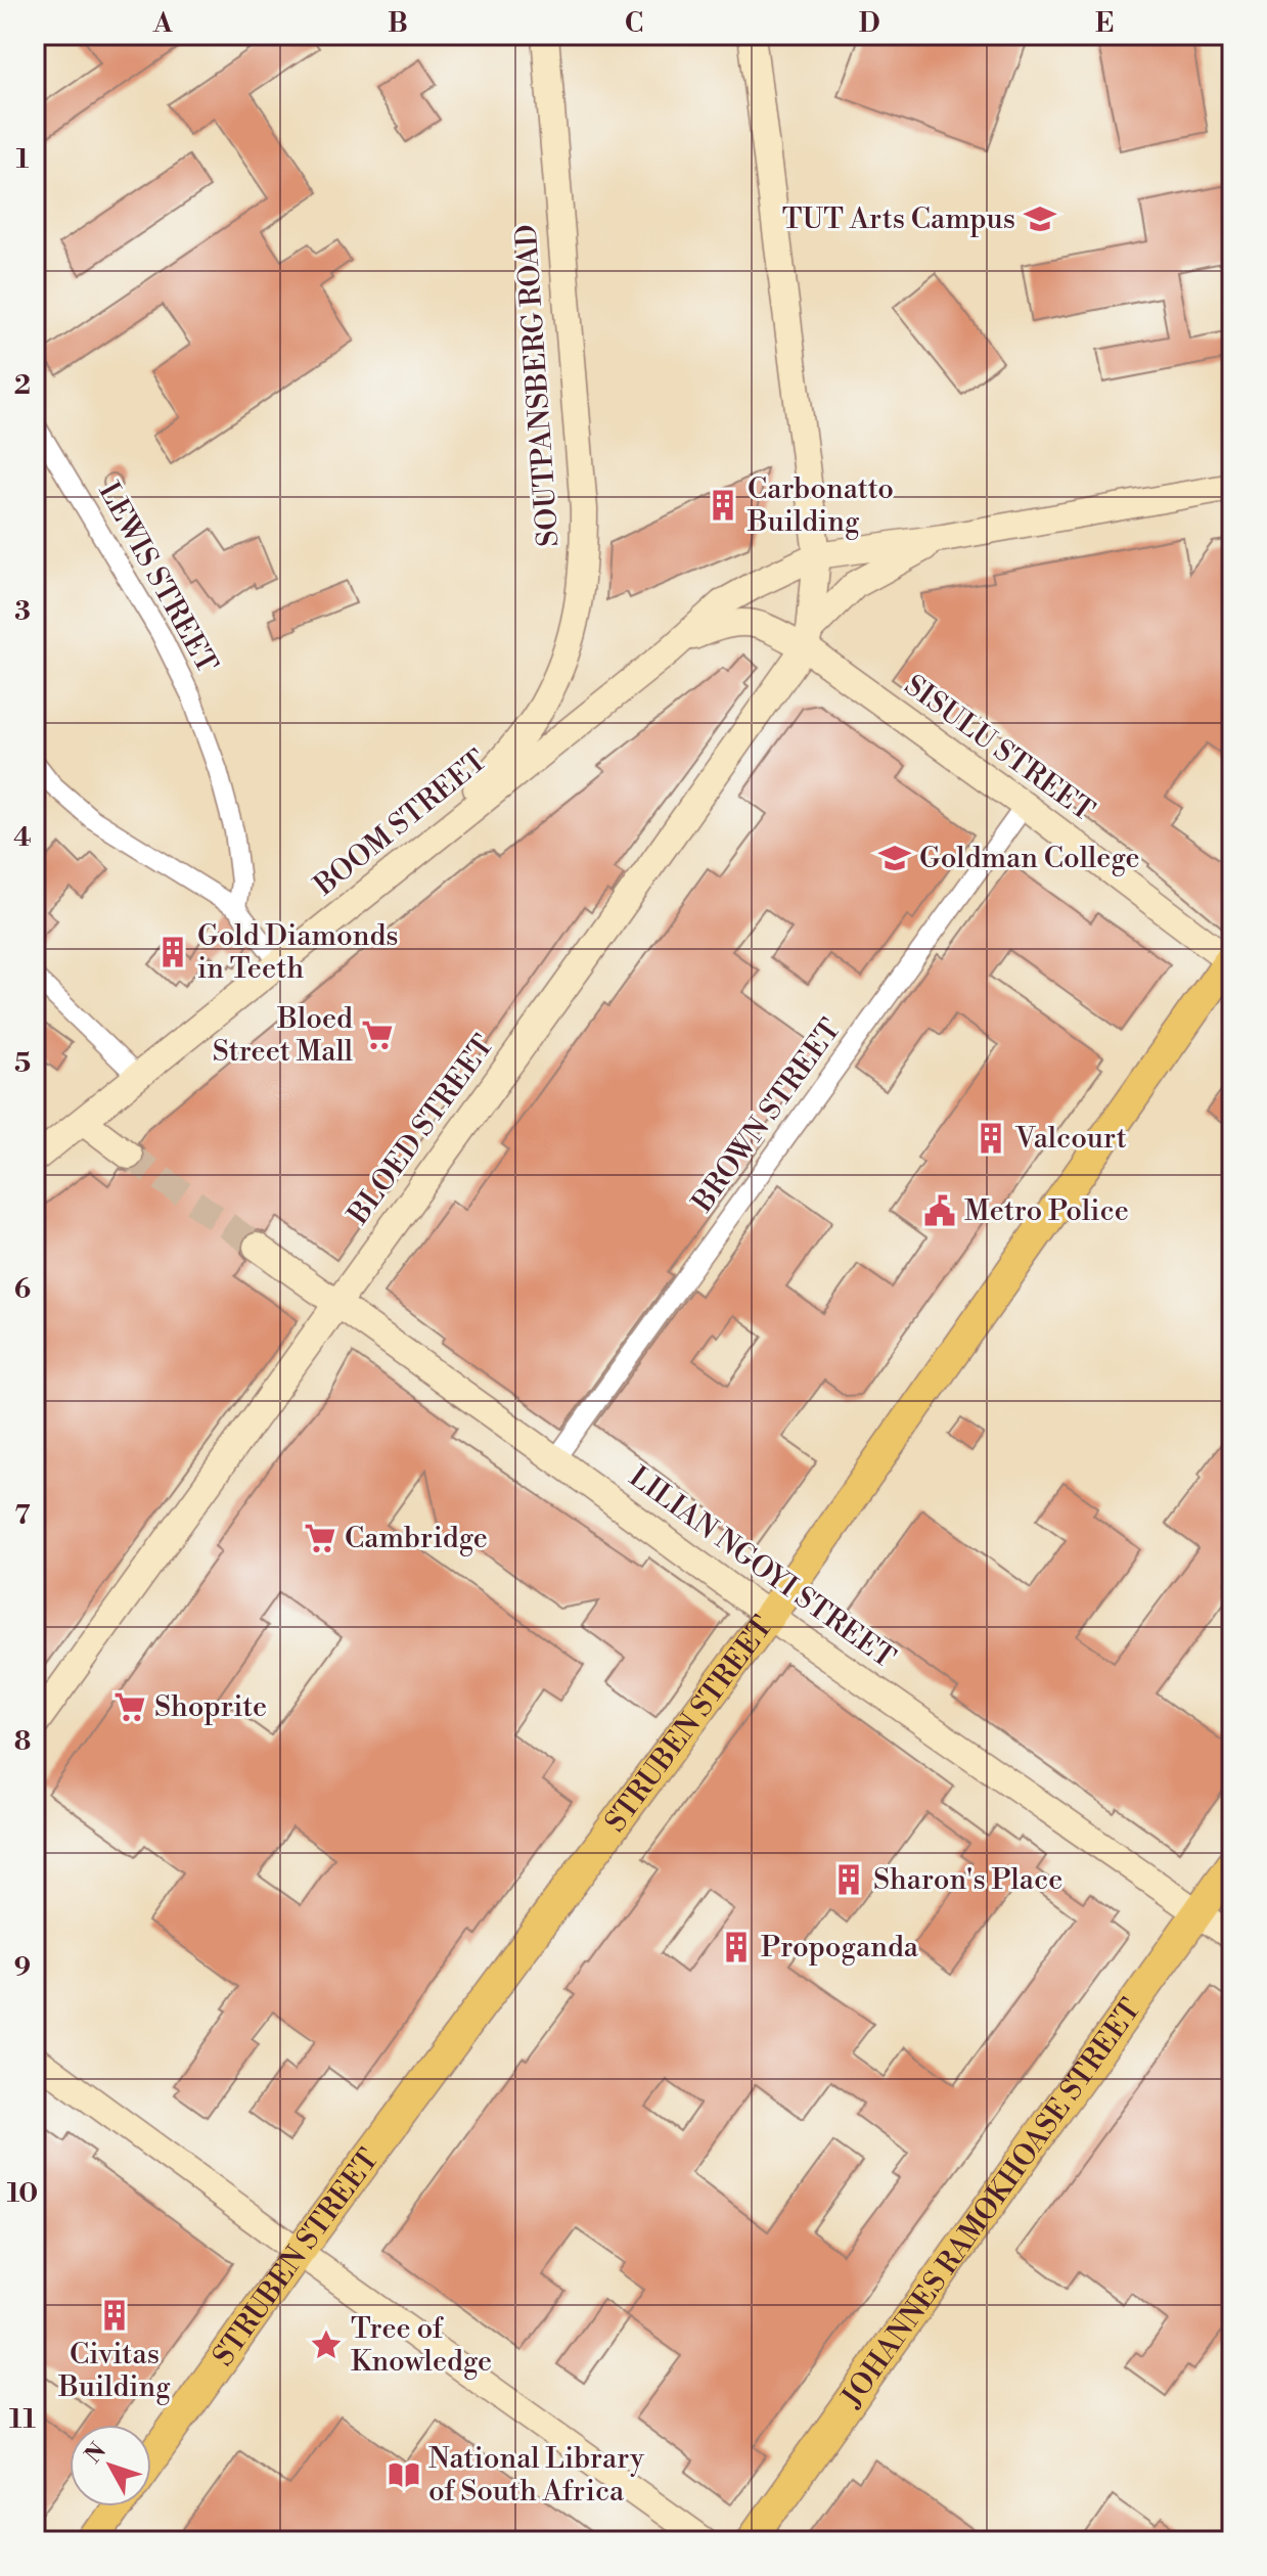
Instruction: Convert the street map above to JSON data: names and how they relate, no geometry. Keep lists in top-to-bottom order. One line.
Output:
{"streets":{"main road":["SOUTPANSBERG ROAD","SISULU STREET","BOOM STREET","BLOED STREET","LILIAN NGOYI STREET","STRUBEN STREET","JOHANNES RAMOKHOASE STREET"],"street":["LEWIS STREET","BROWN STREET"]},"crossings":[["SOUTPANSBERG ROAD","BOOM STREET"],["SISULU STREET","BOOM STREET"],["SISULU STREET","BROWN STREET"],["SISULU STREET","BLOED STREET"],["SISULU STREET","STRUBEN STREET"],["BOOM STREET","BLOED STREET"],["BROWN STREET","LILIAN NGOYI STREET"],["BLOED STREET","LILIAN NGOYI STREET"],["LILIAN NGOYI STREET","STRUBEN STREET"],["LILIAN NGOYI STREET","JOHANNES RAMOKHOASE STREET"]],"places":{"school or university":["TUT Arts Campus","Goldman College"],"building":["Carbonatto Building","Gold Diamonds in Teeth","Valcourt","Sharon's Place","Propoganda","Civitas Building"],"supermarket":["Bloed Street Mall","Cambridge","Shoprite"],"public building":["Metro Police"],"place":["Tree of Knowledge"],"library":["National Library of South Africa"]},"north":"top left","grid":{"columns":["A","B","C","D","E"],"rows":["1","2","3","4","5","6","7","8","9","10","11"]}}
